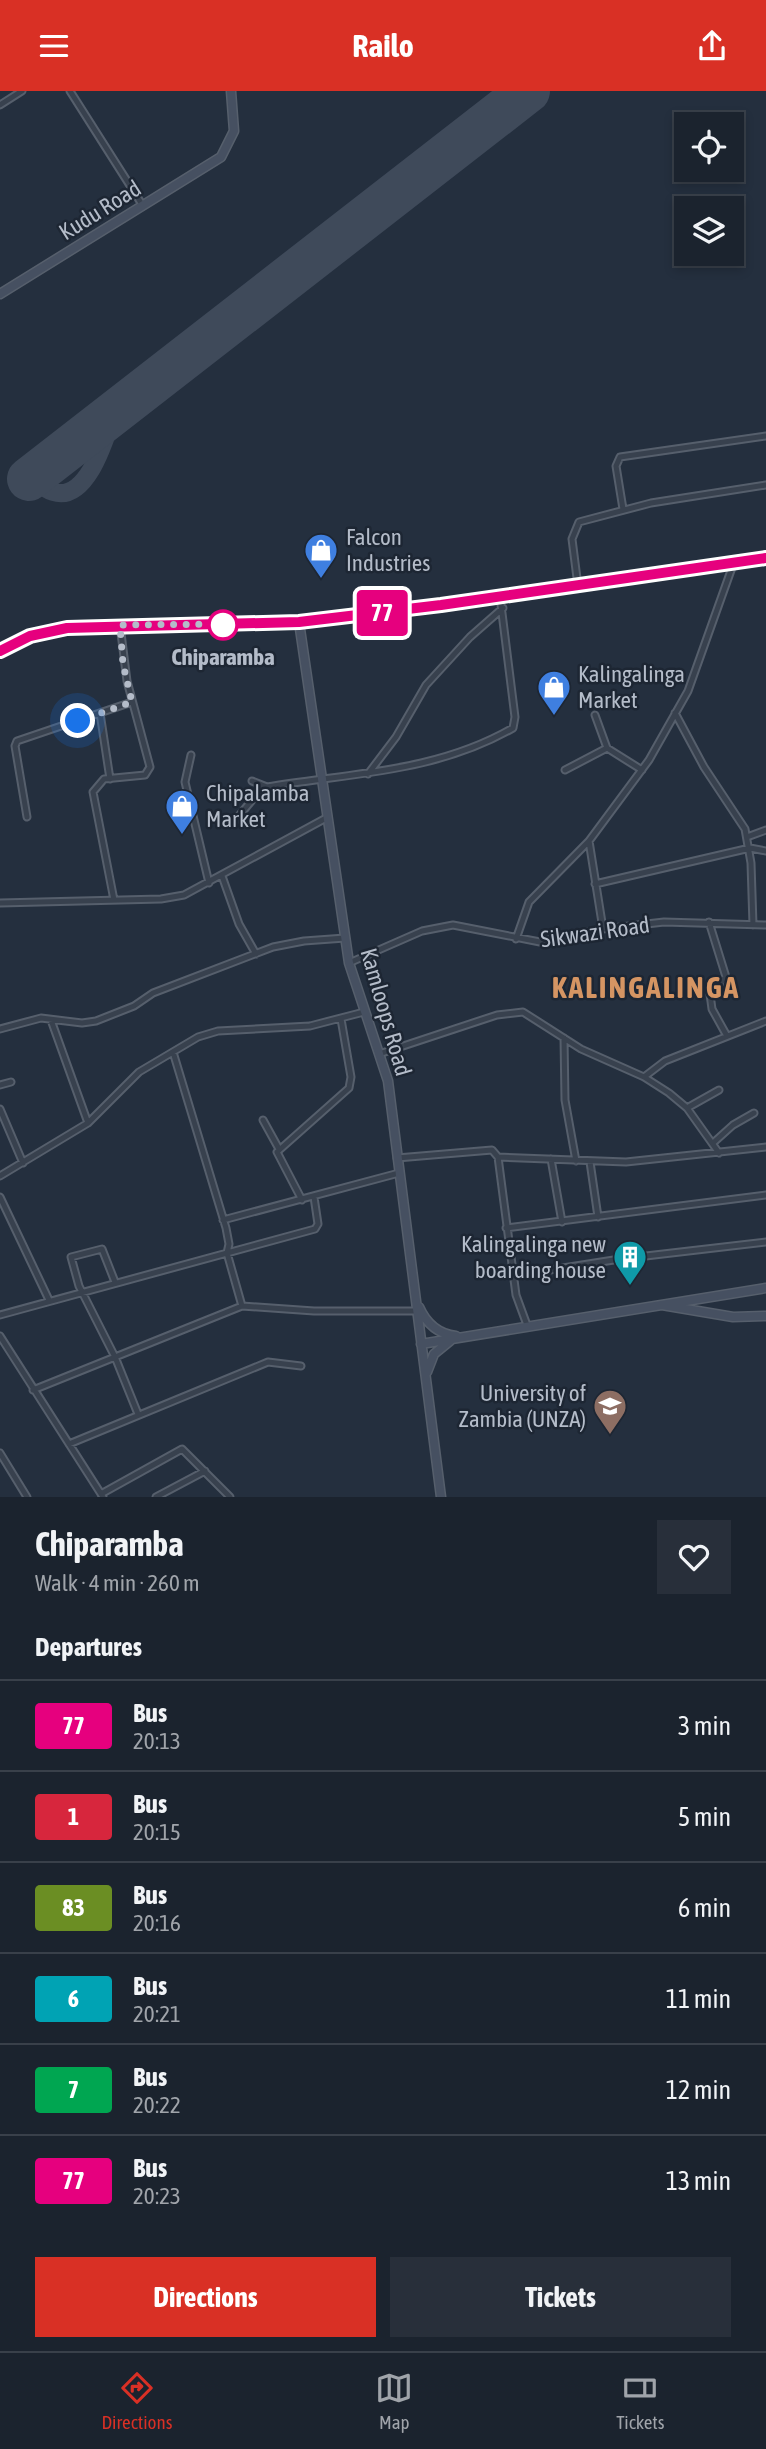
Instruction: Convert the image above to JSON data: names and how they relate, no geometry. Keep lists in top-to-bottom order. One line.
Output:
{"streets":{"main road":["Kudu Road","Kamloops Road"],"street":["Sikwazi Road"]},"crossings":[["Sikwazi Road","Kamloops Road"]],"districts":["KALINGALINGA"],"places":{"shop":["Falcon Industries","Kalingalinga Market","Chipalamba Market"],"other":["Chiparamba"],"building":["Kalingalinga new boarding house"],"school or university":["University of Zambia (UNZA)"]},"lines":["bus line 77"],"page":{"header":"Railo","on_map":"77","heading":[["Chiparamba","Walk · 4 min · 260 m"],"Departures"],"list":[{"mark":"77","name":"Bus","note":"20:13","value":"3 min"},{"mark":"1","name":"Bus","note":"20:15","value":"5 min"},{"mark":"83","name":"Bus","note":"20:16","value":"6 min"},{"mark":"6","name":"Bus","note":"20:21","value":"11 min"},{"mark":"7","name":"Bus","note":"20:22","value":"12 min"},{"mark":"77","name":"Bus","note":"20:23","value":"13 min"}],"buttons":["Directions","Tickets"],"tabs":["Directions","Map","Tickets"]}}
